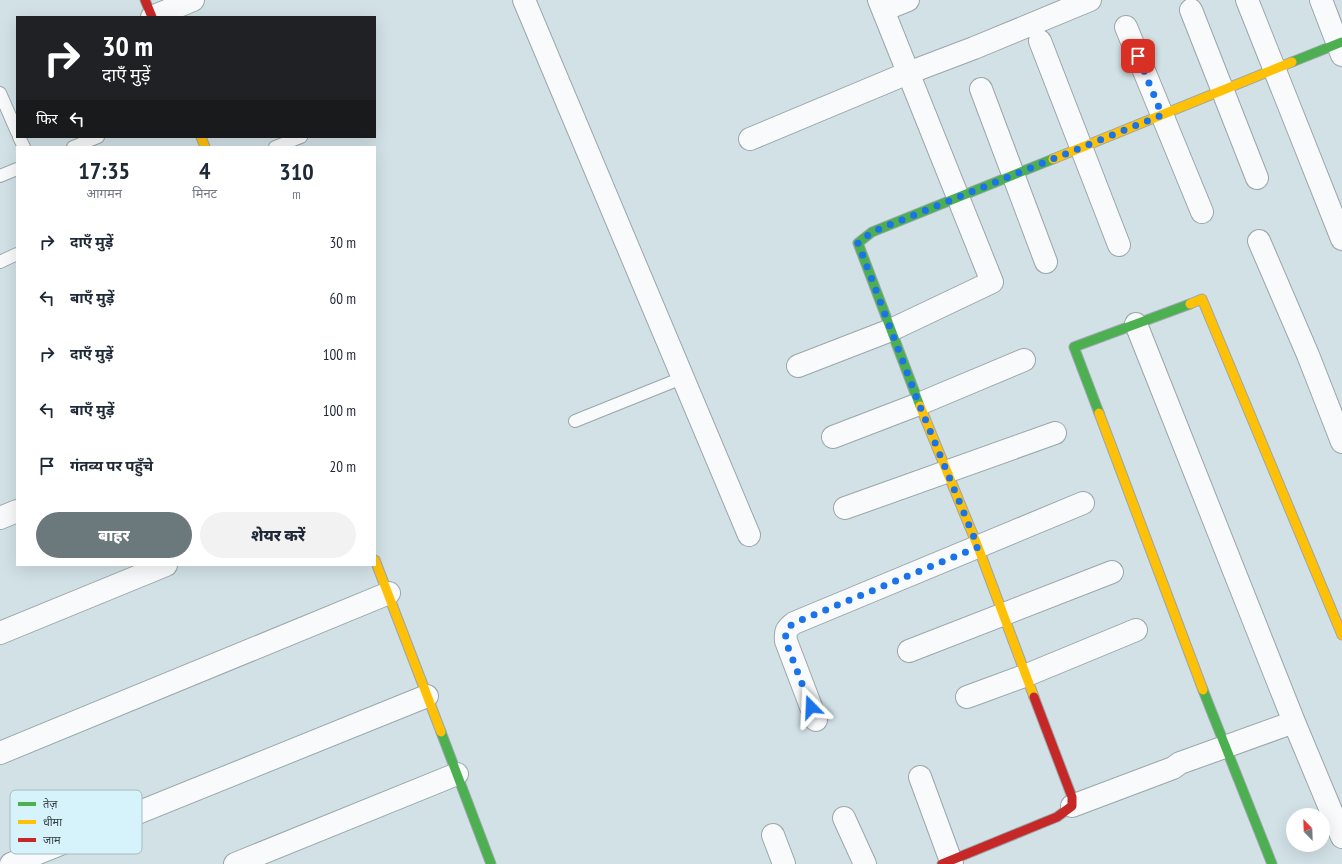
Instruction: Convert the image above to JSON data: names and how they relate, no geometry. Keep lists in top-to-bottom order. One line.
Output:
{"legend":["तेज़","धीमा","जाम"],"north":"top left","page":{"turn":["30 m","दाएँ मुड़ें"],"then":"फिर","eta":["17:35","आगमन","4","मिनट","310","m"],"list":[{"name":"दाएँ मुड़ें","value":"30 m"},{"name":"बाएँ मुड़ें","value":"60 m"},{"name":"दाएँ मुड़ें","value":"100 m"},{"name":"बाएँ मुड़ें","value":"100 m"},{"name":"गंतव्य पर पहुँचे","value":"20 m"}],"buttons":["बाहर","शेयर करें"]}}
